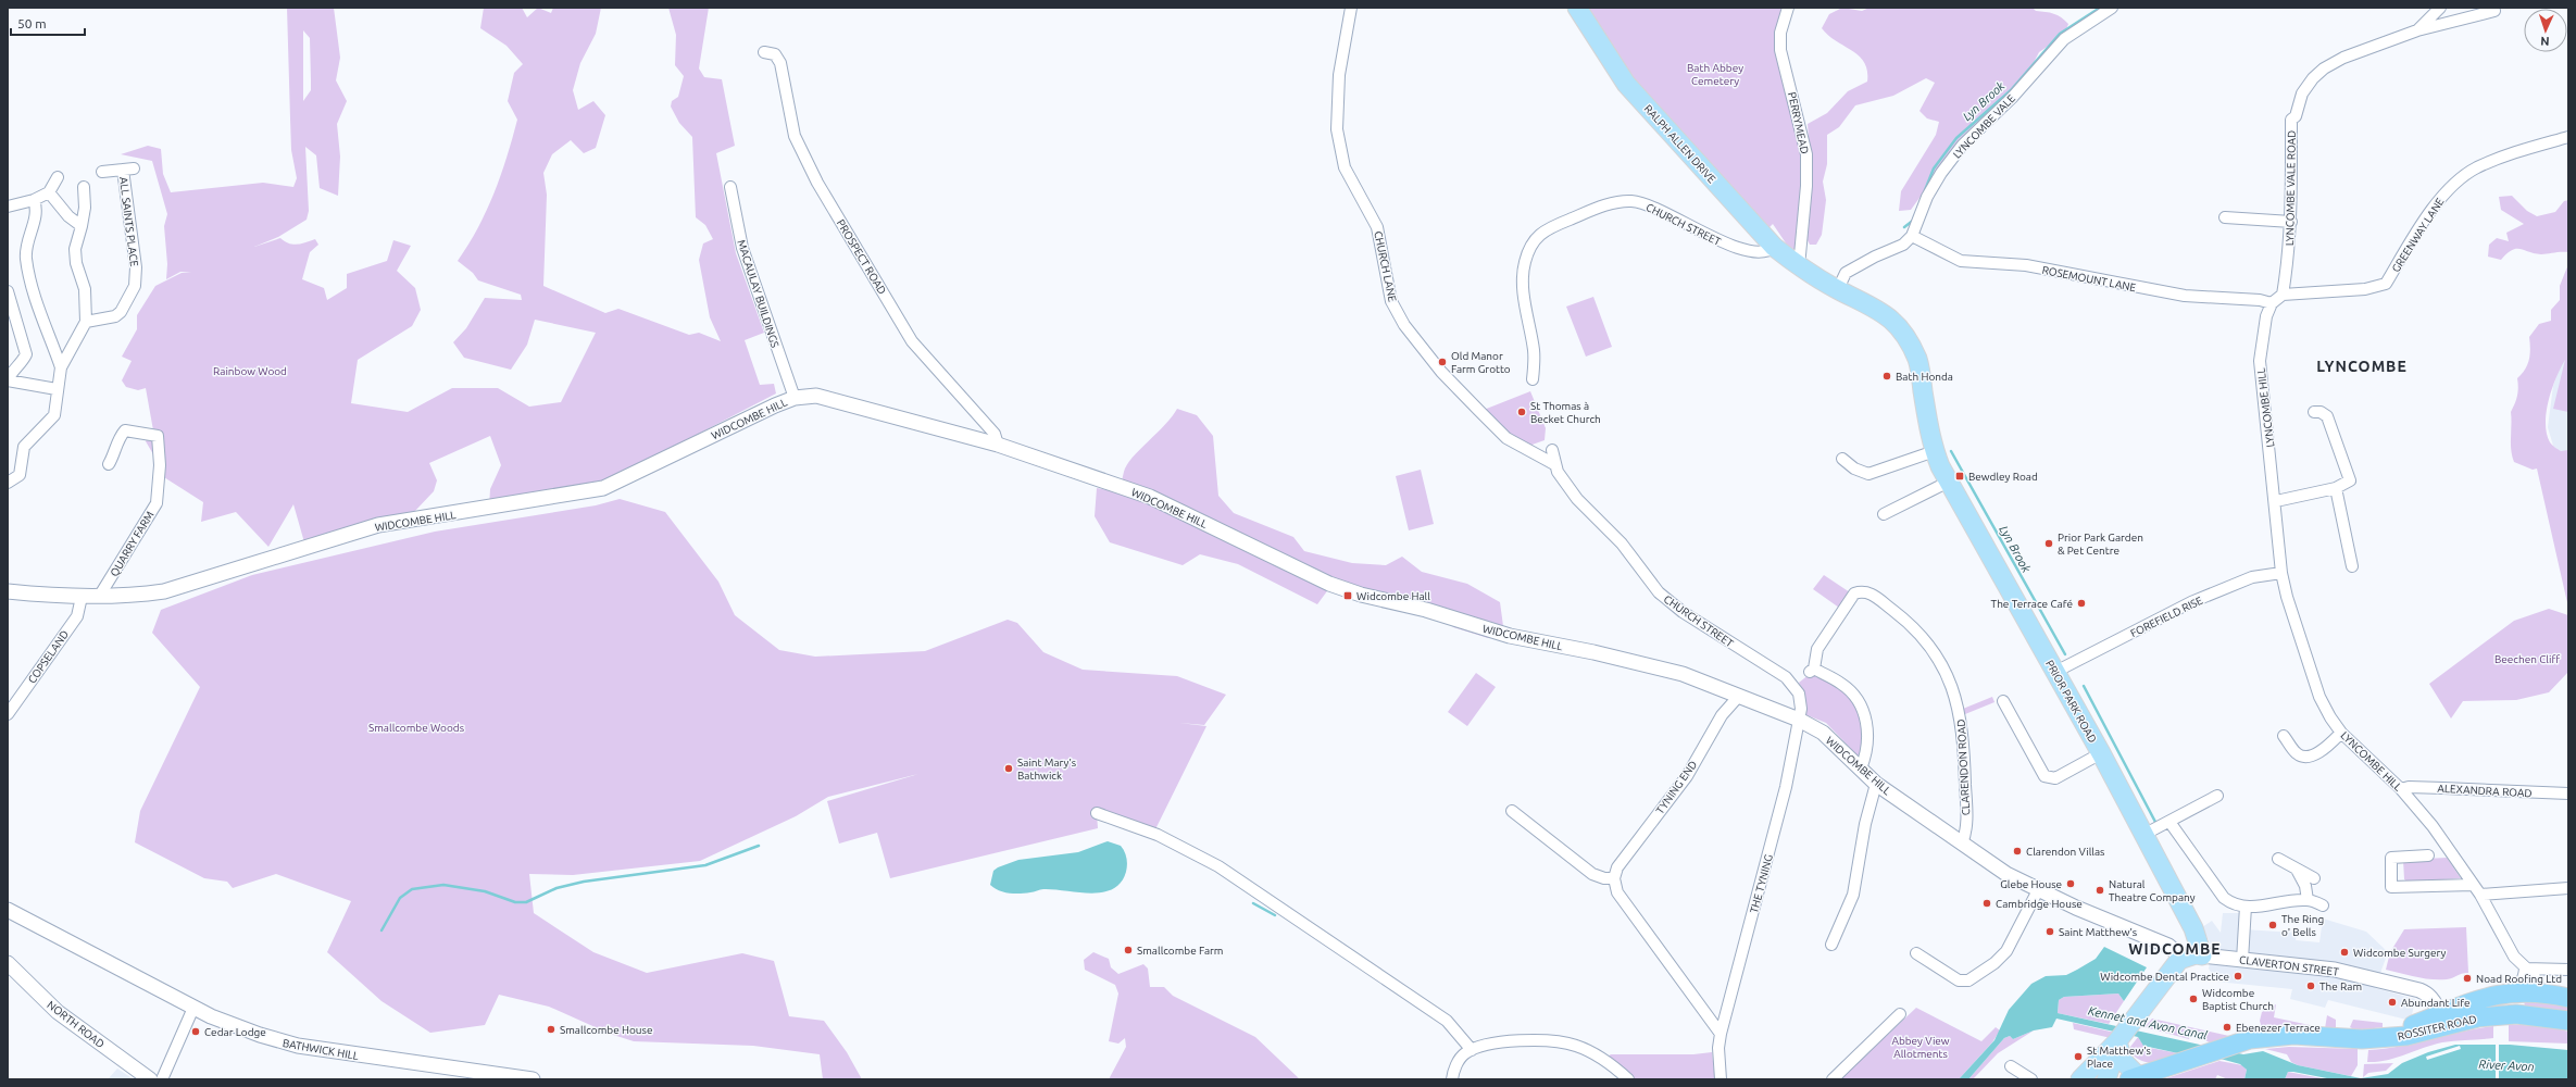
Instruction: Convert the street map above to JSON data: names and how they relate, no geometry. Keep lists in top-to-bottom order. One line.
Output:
{"streets":{"highway":["ROSSITER ROAD"],"main road":["RALPH ALLEN DRIVE","PRIOR PARK ROAD"],"street":["PERRYMEAD","LYNCOMBE VALE","LYNCOMBE VALE ROAD","ALL SAINTS PLACE","CHURCH STREET","GREENWAY LANE","PROSPECT ROAD","CHURCH LANE","ROSEMOUNT LANE","MACAULAY BUILDINGS","LYNCOMBE HILL","WIDCOMBE HILL","QUARRY FARM","FOREFIELD RISE","COPSELAND","CLARENDON ROAD","TYNING END","ALEXANDRA ROAD","THE TYNING","CLAVERTON STREET","NORTH ROAD","BATHWICK HILL"]},"crossings":[["PERRYMEAD","RALPH ALLEN DRIVE"],["PERRYMEAD","PRIOR PARK ROAD"],["LYNCOMBE VALE","ROSEMOUNT LANE"],["RALPH ALLEN DRIVE","CHURCH STREET"],["RALPH ALLEN DRIVE","PRIOR PARK ROAD"],["LYNCOMBE VALE ROAD","GREENWAY LANE"],["CHURCH STREET","CHURCH LANE"],["CHURCH STREET","WIDCOMBE HILL"],["CHURCH STREET","THE TYNING"],["PROSPECT ROAD","WIDCOMBE HILL"],["ROSEMOUNT LANE","LYNCOMBE HILL"],["MACAULAY BUILDINGS","WIDCOMBE HILL"],["LYNCOMBE HILL","FOREFIELD RISE"],["LYNCOMBE HILL","ALEXANDRA ROAD"],["WIDCOMBE HILL","QUARRY FARM"],["WIDCOMBE HILL","COPSELAND"],["WIDCOMBE HILL","CLARENDON ROAD"],["WIDCOMBE HILL","TYNING END"],["WIDCOMBE HILL","THE TYNING"],["FOREFIELD RISE","PRIOR PARK ROAD"],["PRIOR PARK ROAD","CLAVERTON STREET"]],"districts":["LYNCOMBE","WIDCOMBE"],"water":["Lyn Brook","Kennet and Avon Canal","River Avon"],"parks":["Bath Abbey Cemetery","Rainbow Wood","Beechen Cliff","Smallcombe Woods","Abbey View Allotments"],"places":{"other":["Old Manor Farm Grotto","Bath Honda","St Thomas à Becket Church","Prior Park Garden & Pet Centre","The Terrace Café","Saint Mary's Bathwick","Clarendon Villas","Glebe House","Natural Theatre Company","Cambridge House","The Ring o' Bells","Saint Matthew's","Smallcombe Farm","Widcombe Surgery","Widcombe Dental Practice","Noad Roofing Ltd","The Ram","Widcombe Baptist Church","Abundant Life","Ebenezer Terrace","Smallcombe House","Cedar Lodge","St Matthew's Place"],"transit":["Bewdley Road","Widcombe Hall"]},"scale_bar":"50 m","north":"bottom"}
